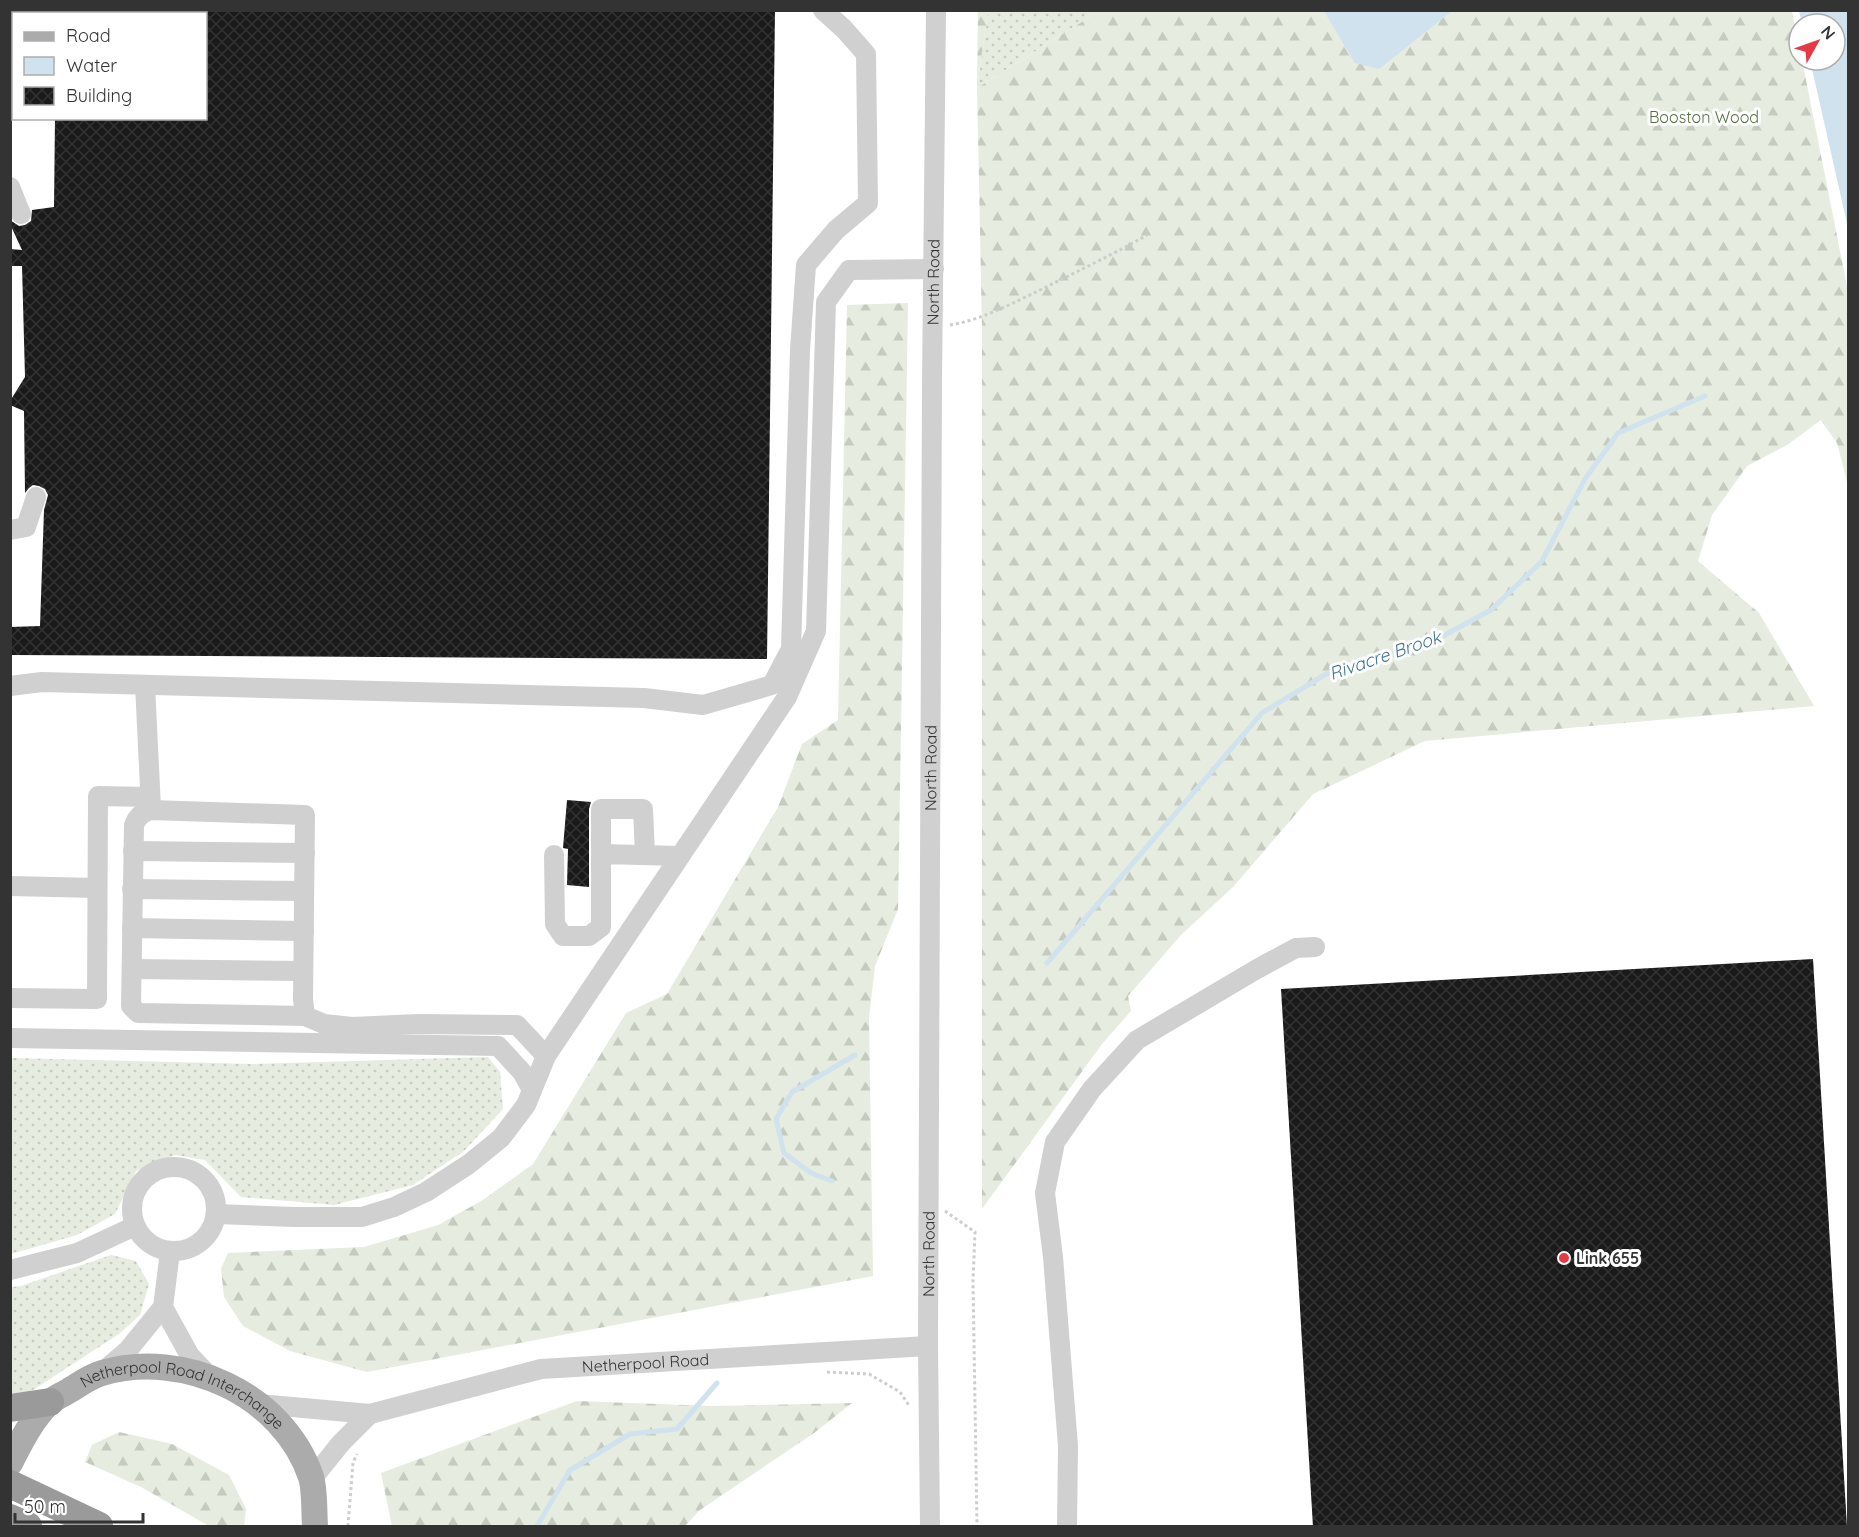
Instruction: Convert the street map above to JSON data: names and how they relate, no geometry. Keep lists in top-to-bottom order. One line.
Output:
{"streets":{"main road":["Netherpool Road Interchange"],"street":["North Road","Netherpool Road"]},"crossings":[["North Road","Netherpool Road"],["Netherpool Road","Netherpool Road Interchange"]],"water":["Rivacre Brook"],"parks":["Booston Wood"],"places":["Link 655"],"legend":["Road","Water","Building"],"scale_bar":"50 m","north":"top right"}
